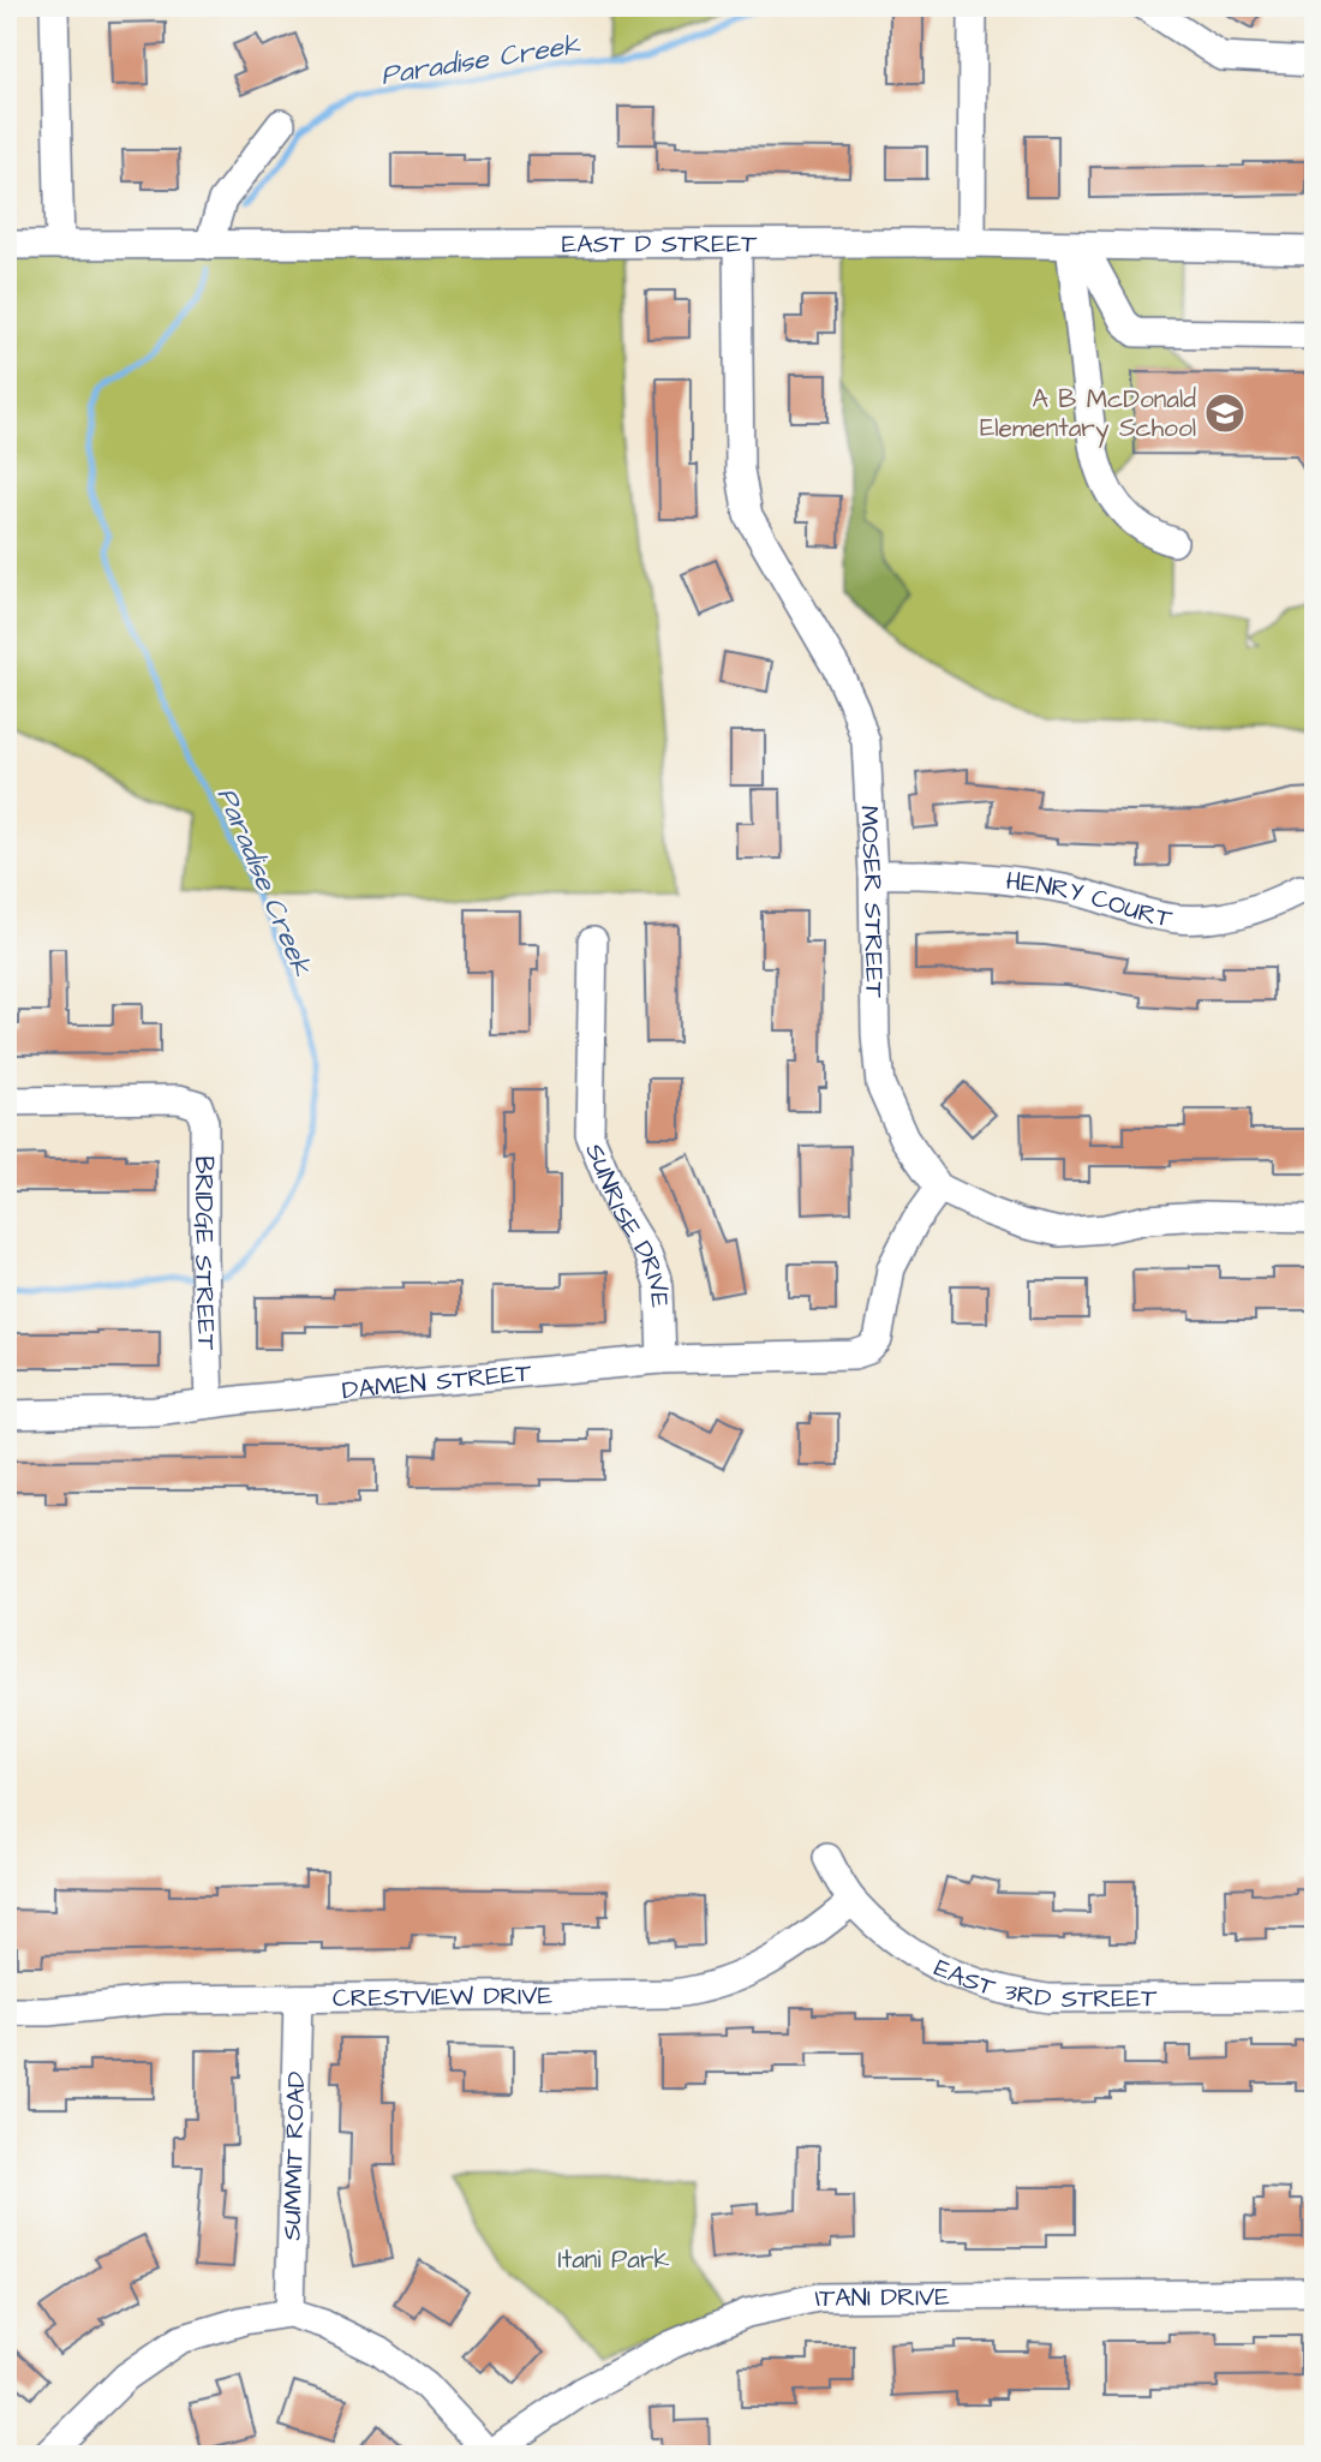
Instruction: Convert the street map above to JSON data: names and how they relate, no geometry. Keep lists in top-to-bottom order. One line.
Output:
{"streets":{"street":["EAST D STREET","HENRY COURT","MOSER STREET","SUNRISE DRIVE","BRIDGE STREET","DAMEN STREET","EAST 3RD STREET","CRESTVIEW DRIVE","SUMMIT ROAD","ITANI DRIVE"]},"crossings":[["EAST D STREET","MOSER STREET"],["HENRY COURT","MOSER STREET"],["MOSER STREET","DAMEN STREET"],["SUNRISE DRIVE","DAMEN STREET"],["BRIDGE STREET","DAMEN STREET"],["EAST 3RD STREET","CRESTVIEW DRIVE"],["CRESTVIEW DRIVE","SUMMIT ROAD"]],"water":["Paradise Creek"],"parks":["Itani Park"],"places":{"school or university":["A B McDonald Elementary School"]}}
